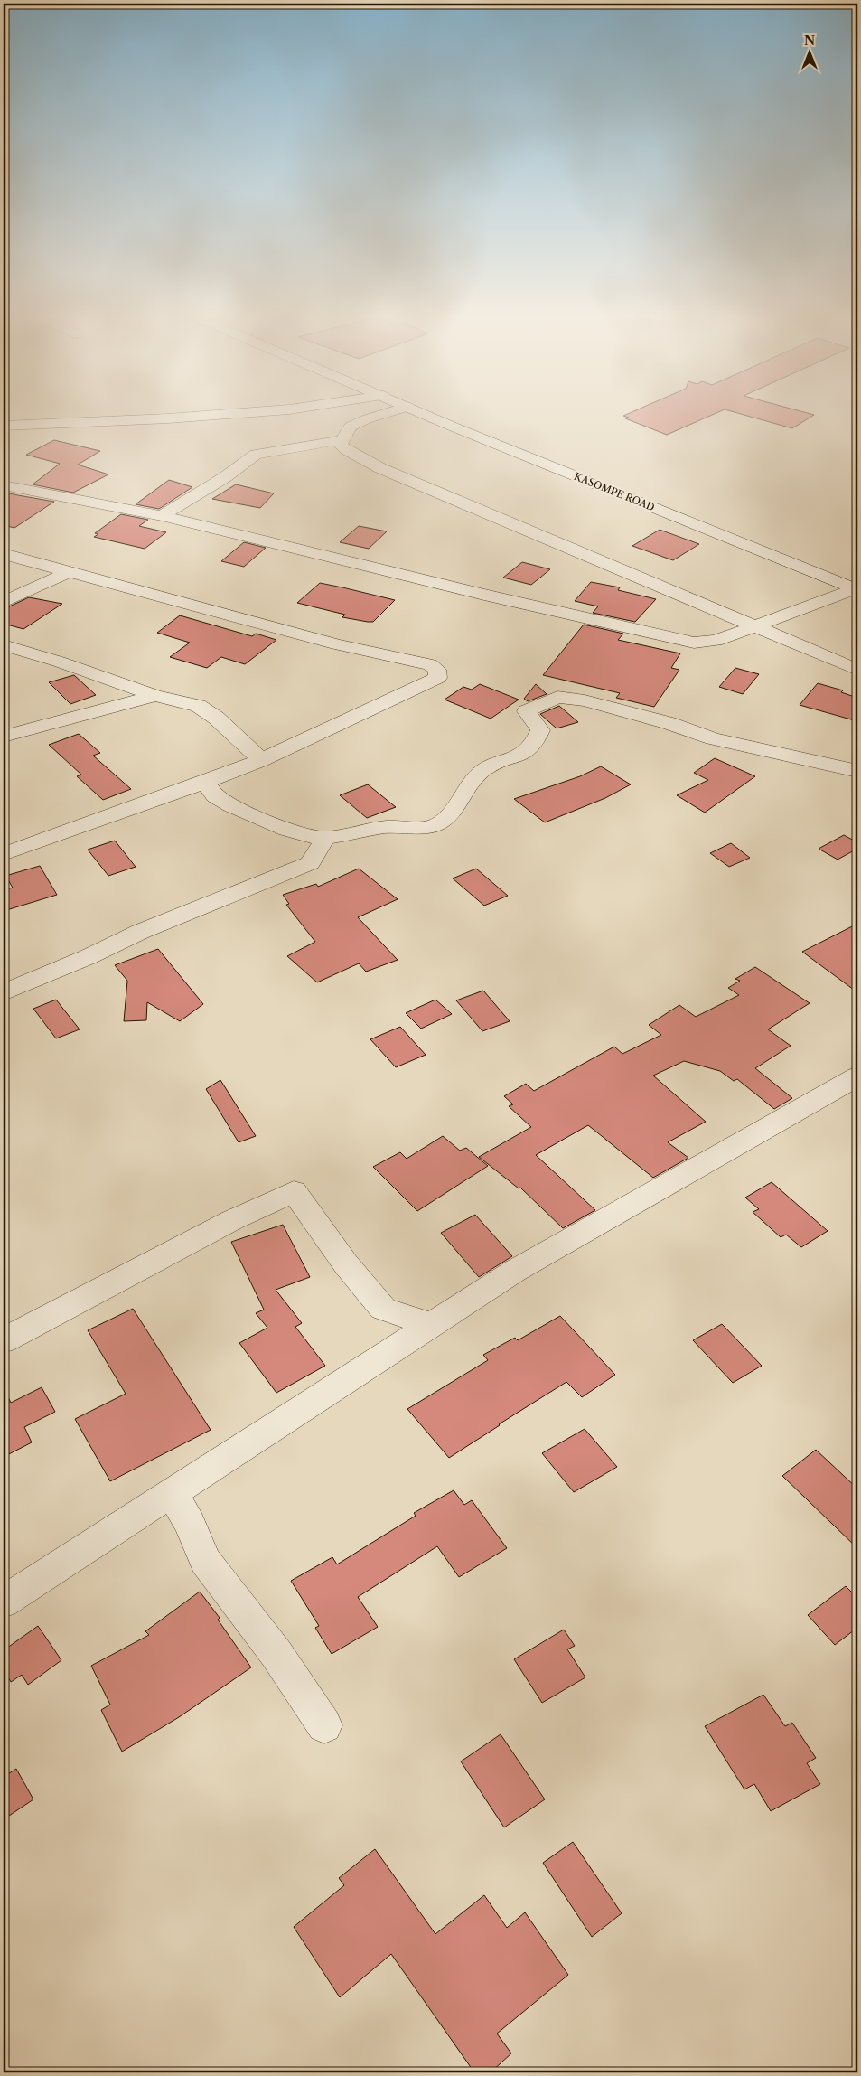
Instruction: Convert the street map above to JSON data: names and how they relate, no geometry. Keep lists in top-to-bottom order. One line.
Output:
{"streets":{"street":["KASOMPE ROAD"]},"north":"top"}
